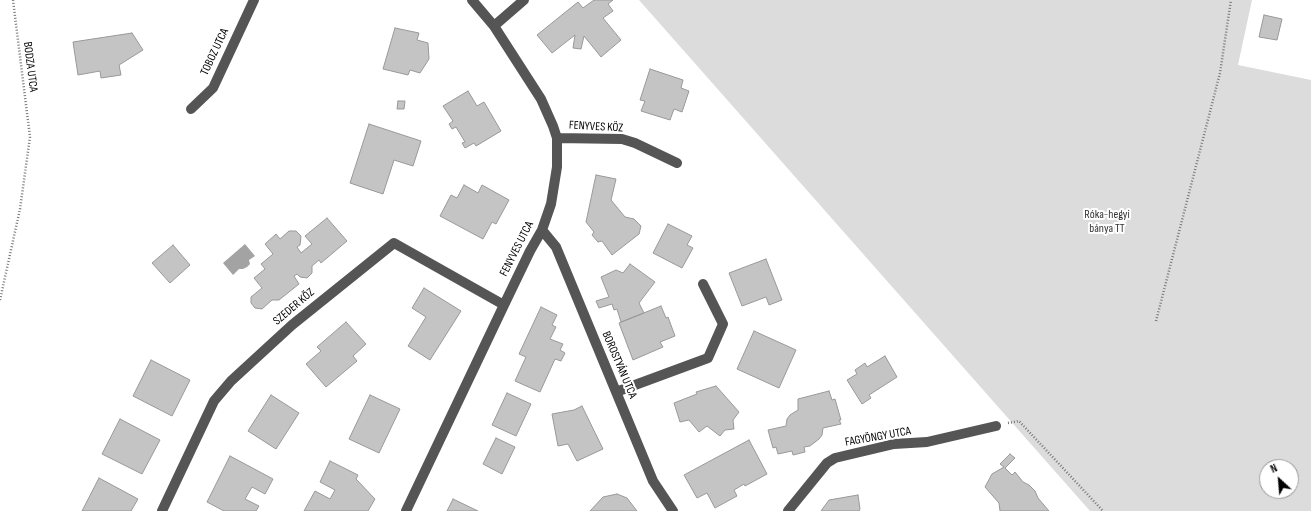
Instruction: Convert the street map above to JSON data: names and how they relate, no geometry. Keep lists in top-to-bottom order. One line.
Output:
{"streets":{"street":["TOBOZ UTCA","FENYVES KÖZ","FENYVES UTCA","SZEDER KÖZ","BOROSTYÁN UTCA","FAGYÖNGY UTCA"],"path":["BODZA UTCA"]},"crossings":[["FENYVES KÖZ","FENYVES UTCA"],["FENYVES UTCA","SZEDER KÖZ"],["FENYVES UTCA","BOROSTYÁN UTCA"]],"parks":["Róka-hegyi bánya TT"],"north":"top left"}
